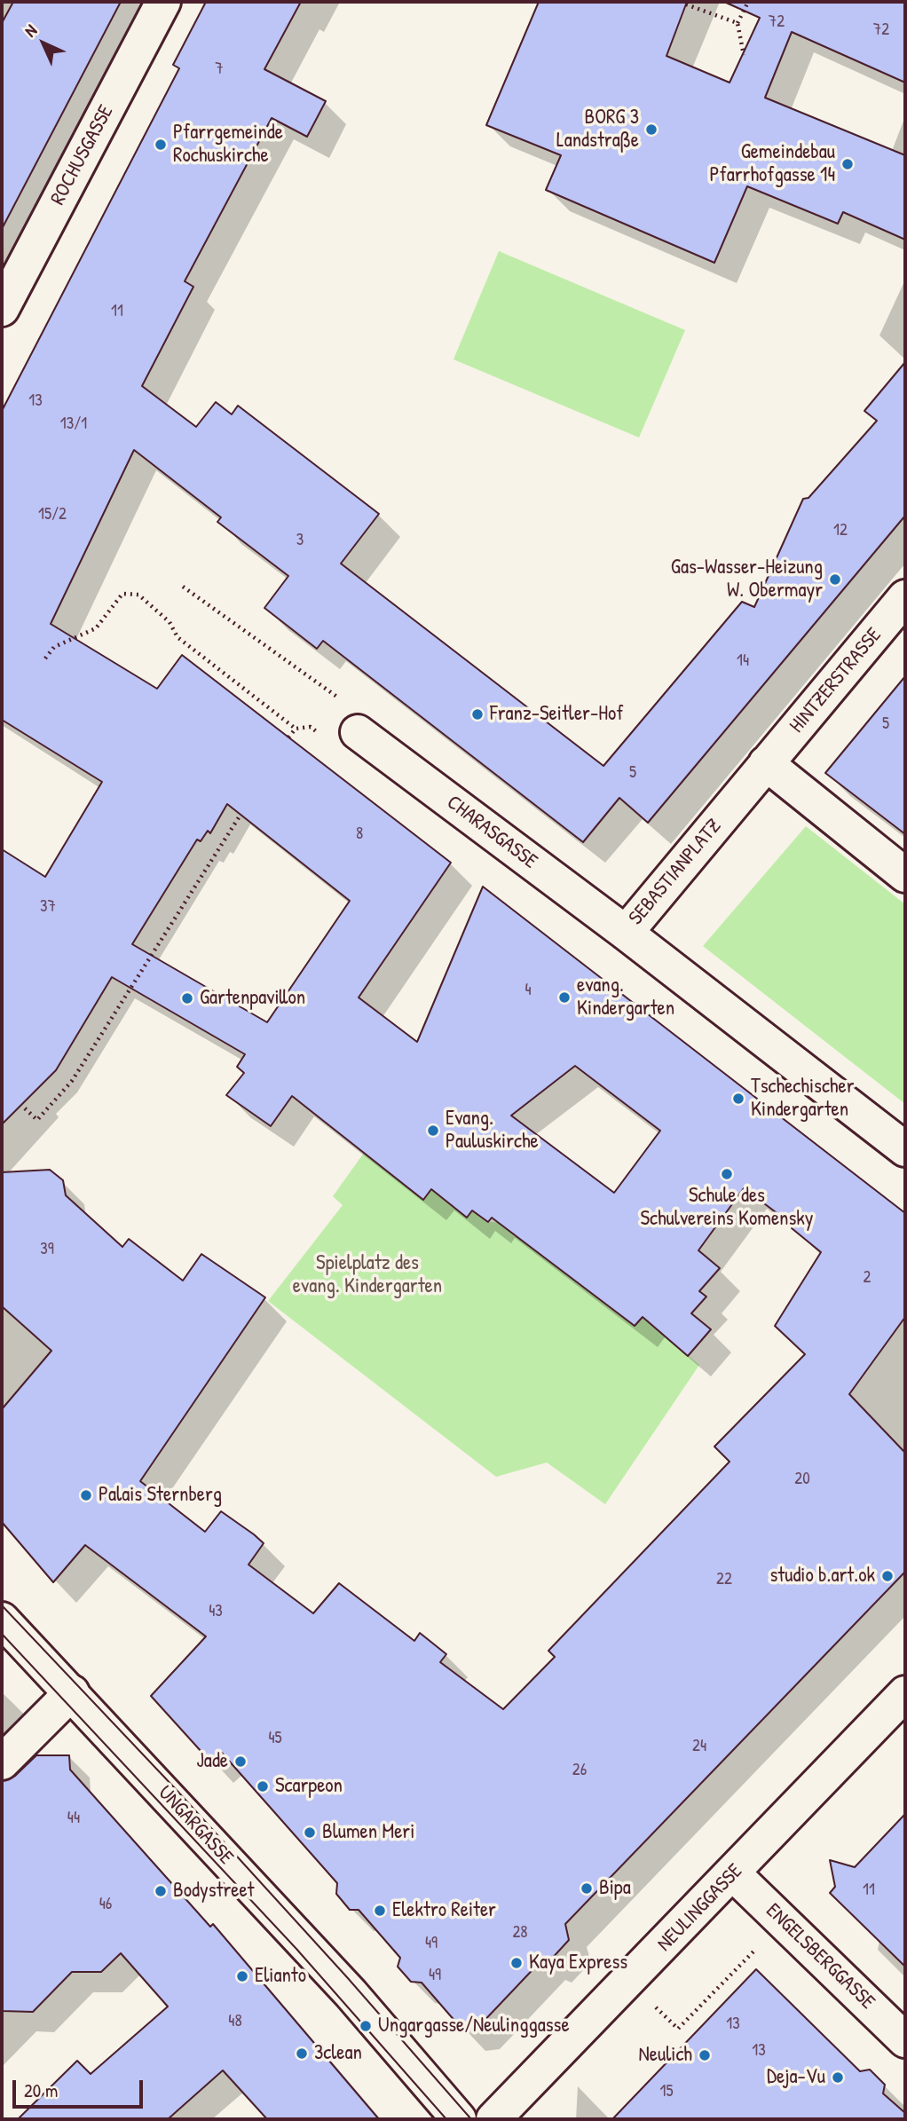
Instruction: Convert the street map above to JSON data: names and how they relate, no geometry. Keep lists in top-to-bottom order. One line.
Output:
{"streets":{"street":["ROCHUSGASSE","HINTZERSTRASSE","CHARASGASSE","SEBASTIANPLATZ","UNGARGASSE","NEULINGGASSE","ENGELSBERGGASSE"]},"crossings":[["HINTZERSTRASSE","SEBASTIANPLATZ"],["CHARASGASSE","SEBASTIANPLATZ"],["NEULINGGASSE","ENGELSBERGGASSE"]],"parks":["Spielplatz des evang. Kindergarten"],"places":["BORG 3 Landstraße","Pfarrgemeinde Rochuskirche","Gemeindebau Pfarrhofgasse 14","Gas-Wasser-Heizung W. Obermayr","Franz-Seitler-Hof","evang. Kindergarten","Gartenpavillon","Tschechischer Kindergarten","Evang. Pauluskirche","Schule des Schulvereins Komensky","Palais Sternberg","studio b.art.ok","Jade","Scarpeon","Blumen Meri","Bipa","Bodystreet","Elektro Reiter","Kaya Express","Elianto","Ungargasse/Neulinggasse","3clean","Neulich","Deja-Vu"],"house_numbers":["72","72","7","11","13","13/1","15/2","12","3","14","5","5","8","37","4","39","2","20","22","43","45","24","26","44","11","46","28","49","49","48","13","13","15"],"scale_bar":"20 m","north":"top left"}
